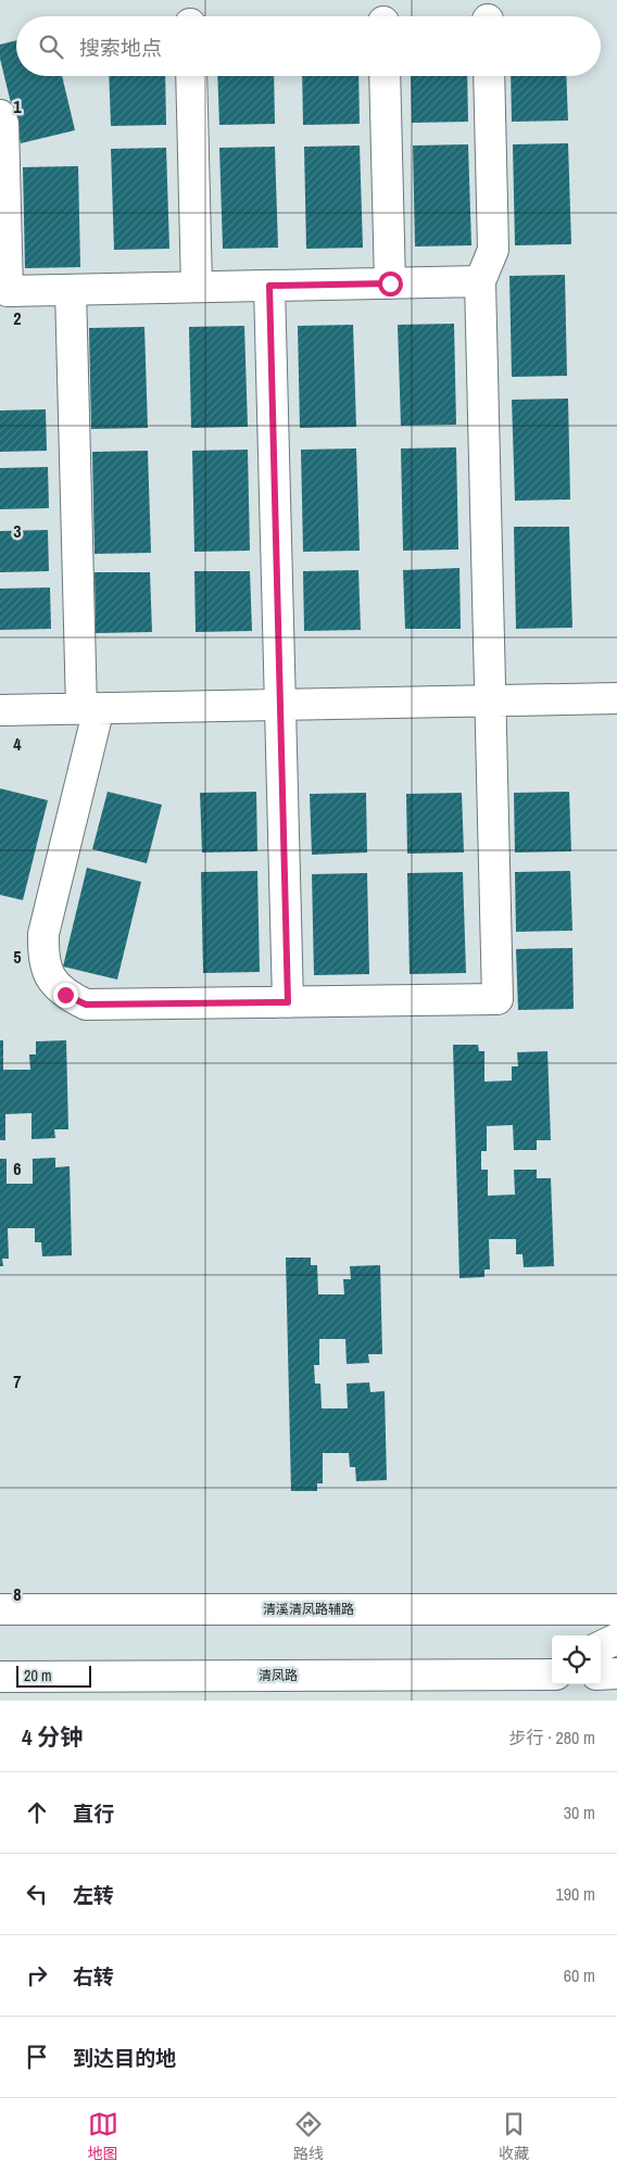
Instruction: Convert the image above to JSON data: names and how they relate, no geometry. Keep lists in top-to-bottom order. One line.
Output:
{"streets":{"main road":["清溪清凤路辅路","清凤路"]},"scale_bar":"20 m","page":{"search":"搜索地点","scale":"20 m","heading":["4 分钟","步行 · 280 m"],"list":[["直行","30 m"],["左转","190 m"],["右转","60 m"],"到达目的地"],"nav":["地图","路线","收藏"]},"grid":{"rows":["1","2","3","4","5","6","7","8"]}}
